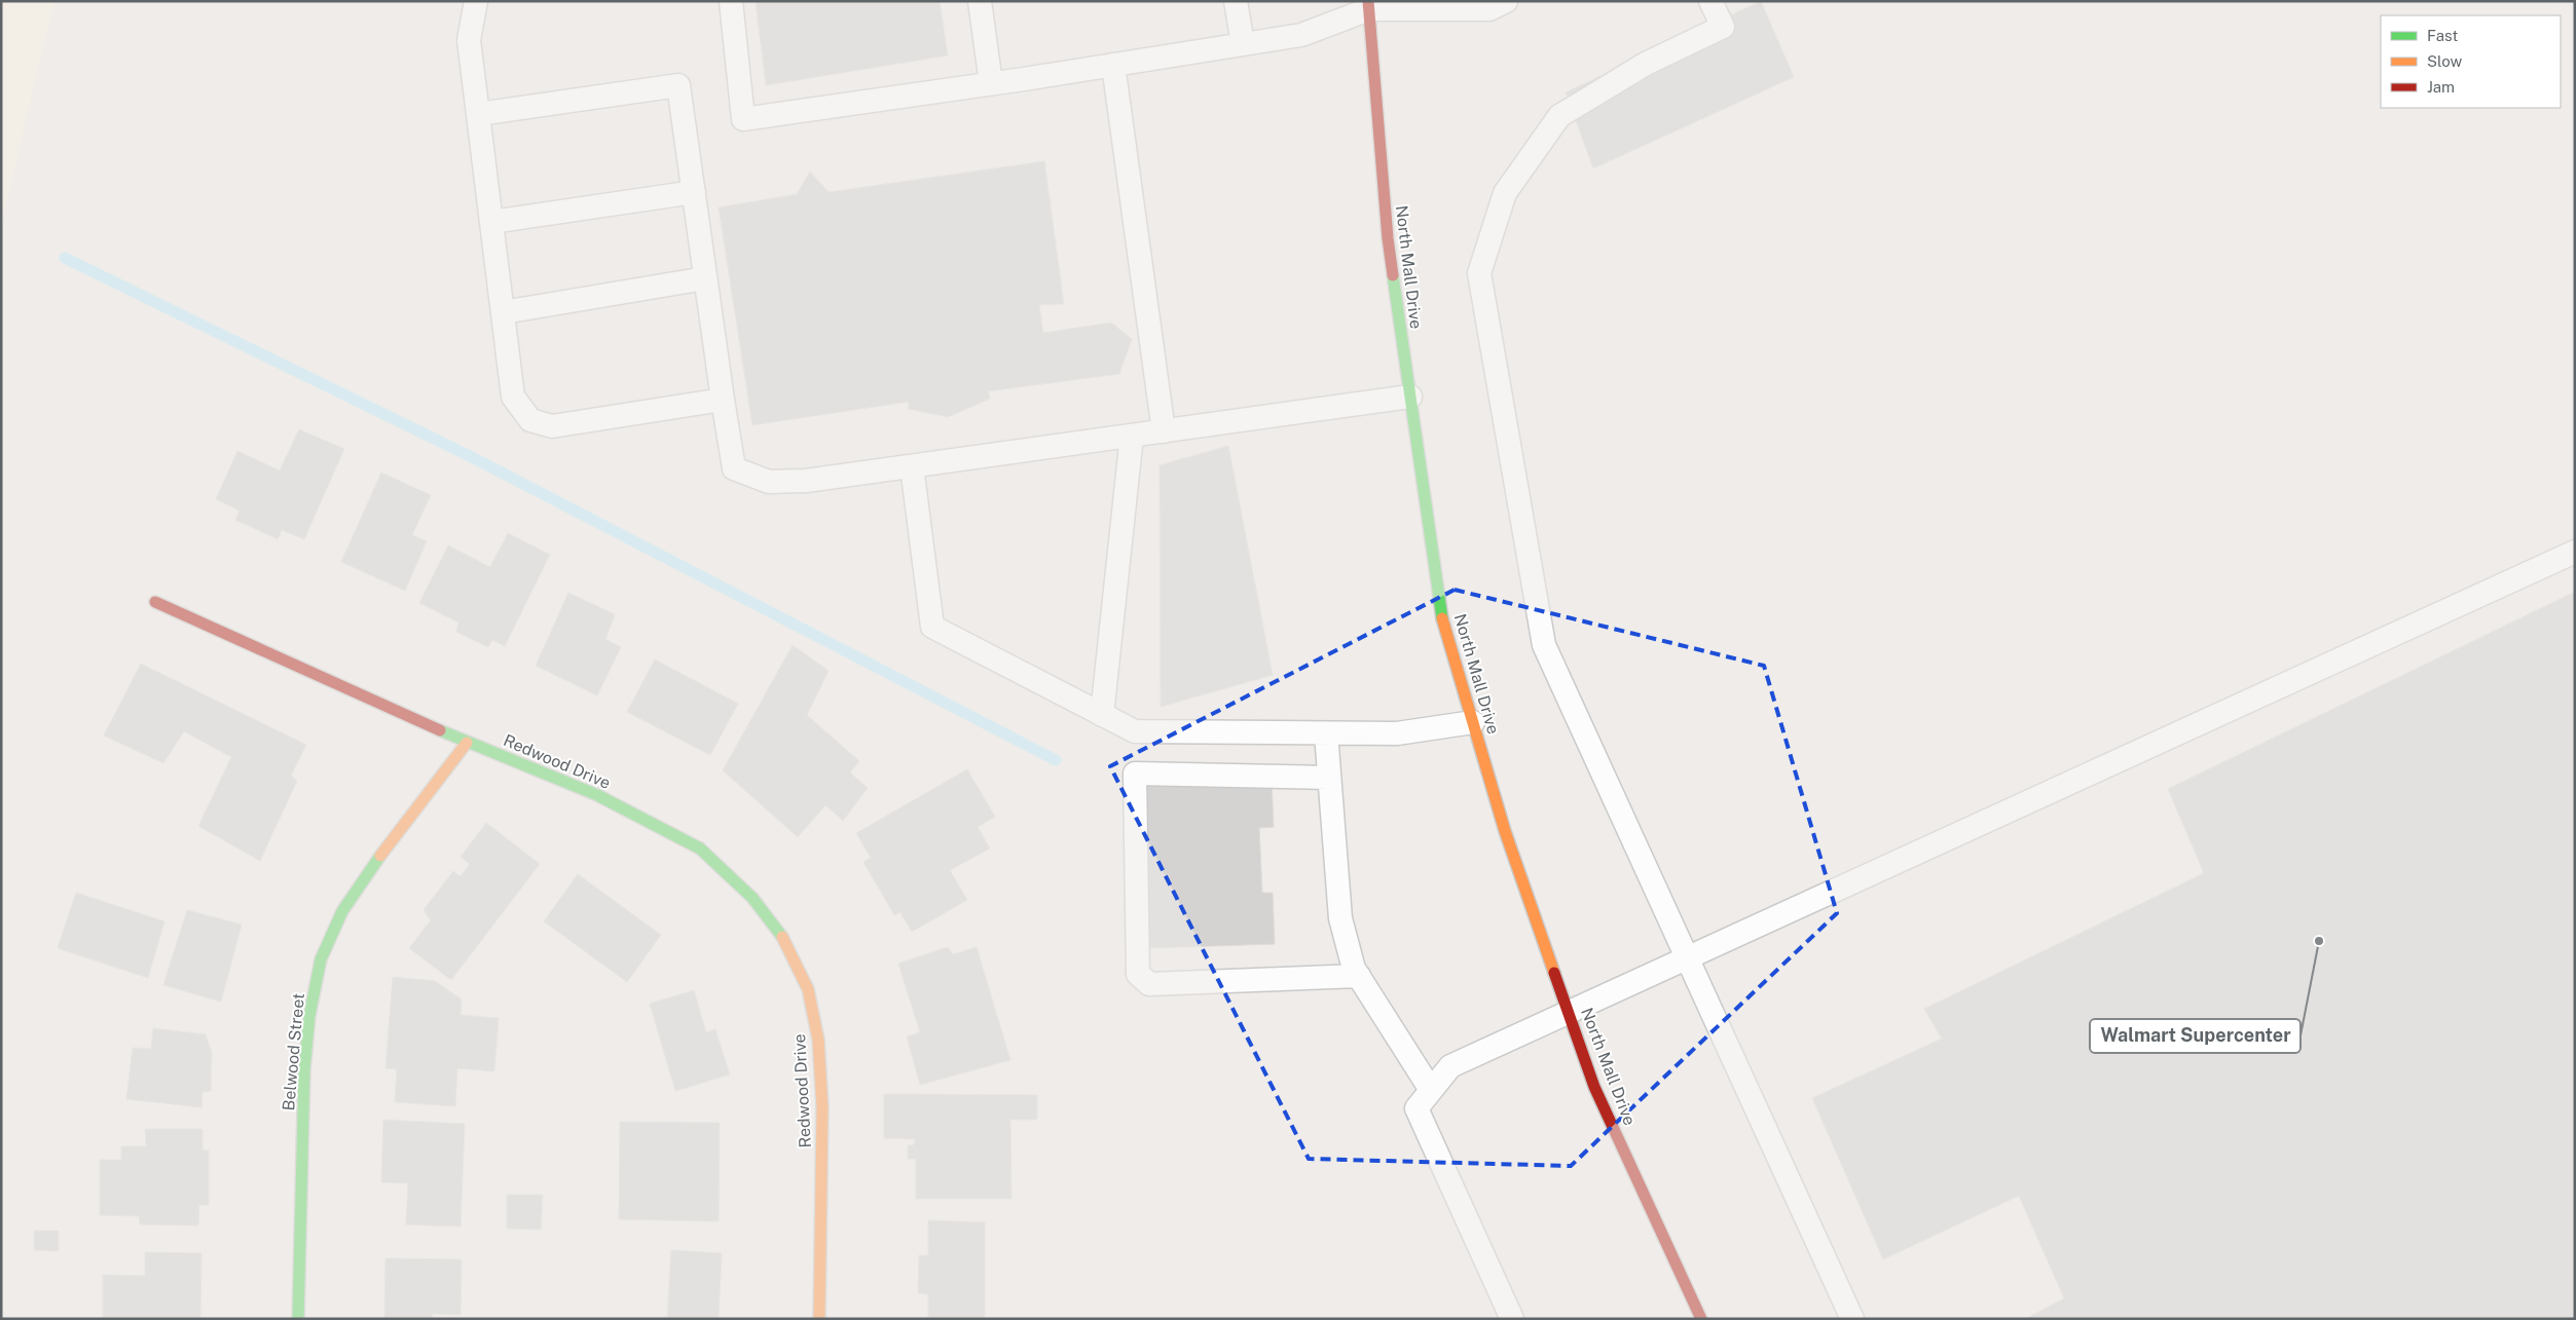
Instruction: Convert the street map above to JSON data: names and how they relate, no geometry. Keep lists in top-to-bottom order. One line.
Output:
{"streets":{"street":["North Mall Drive","Redwood Drive","Belwood Street"]},"crossings":[["Redwood Drive","Belwood Street"]],"places":["Walmart Supercenter"],"legend":["Fast","Slow","Jam"]}
